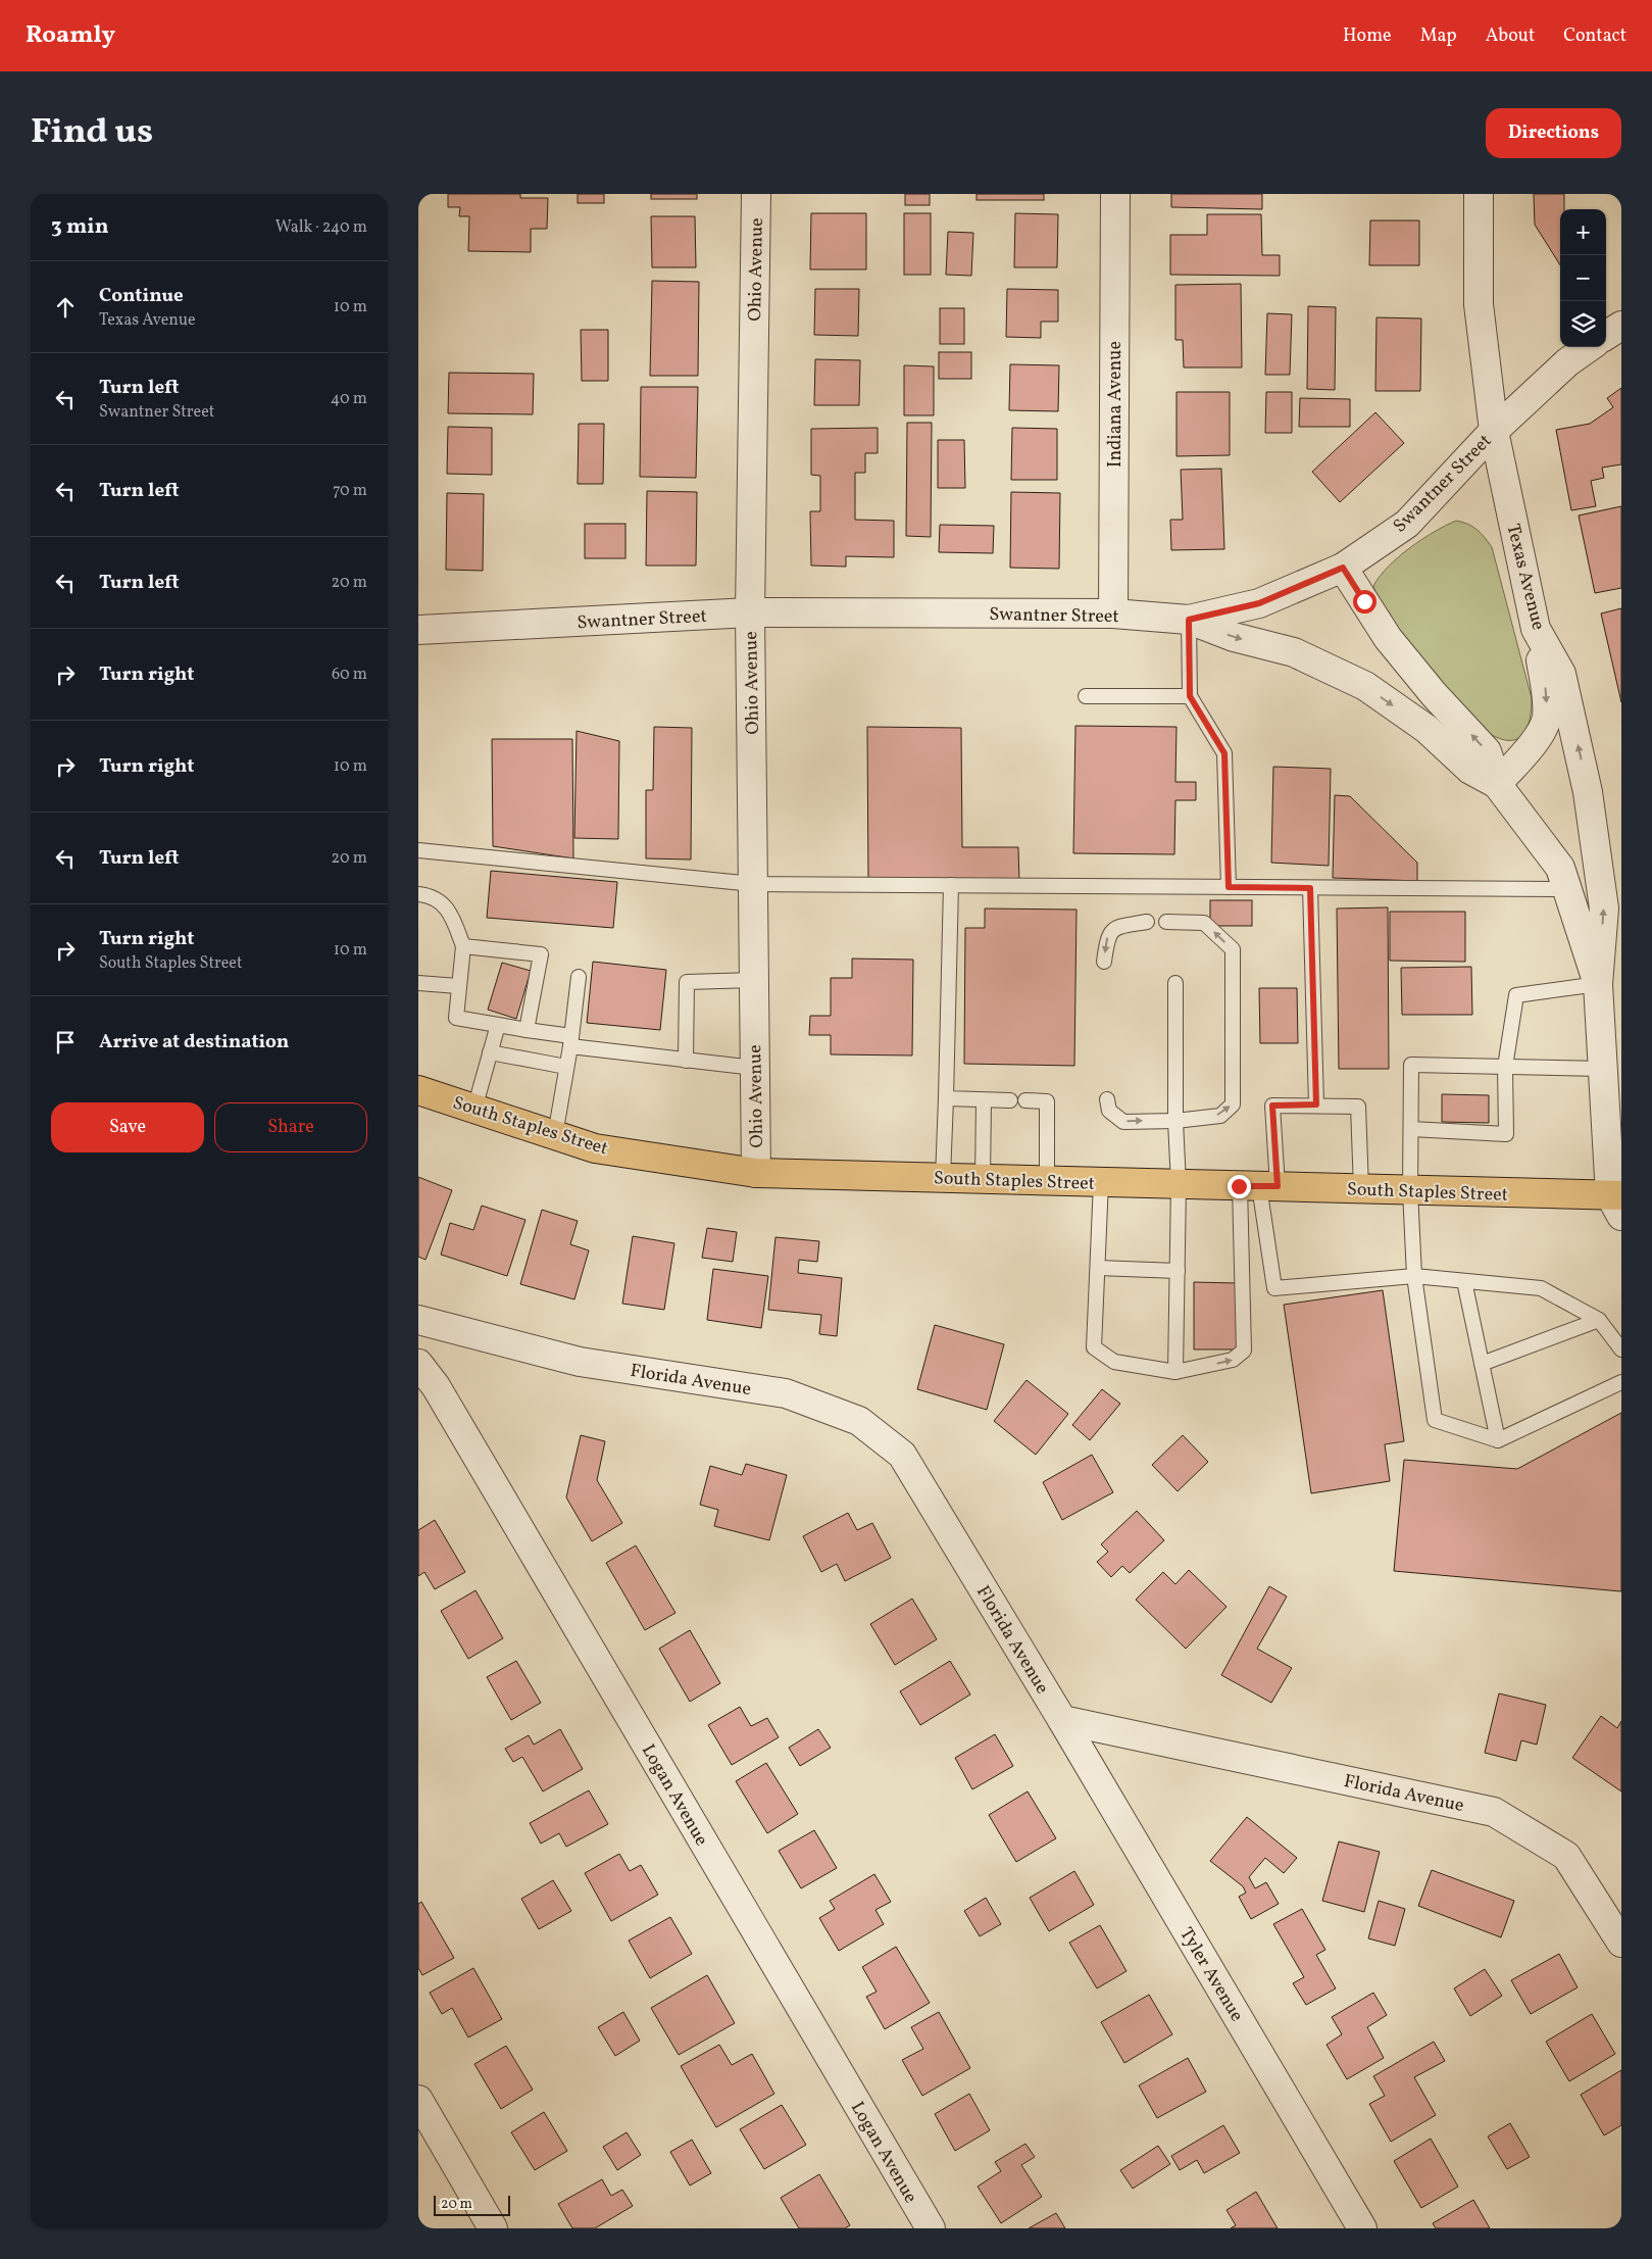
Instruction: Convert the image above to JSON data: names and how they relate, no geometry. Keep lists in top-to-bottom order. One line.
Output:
{"streets":{"main road":["South Staples Street"],"street":["Ohio Avenue","Indiana Avenue","Swantner Street","Texas Avenue","Florida Avenue","Logan Avenue","Tyler Avenue"]},"crossings":[["Ohio Avenue","Swantner Street"],["Ohio Avenue","South Staples Street"],["Indiana Avenue","Swantner Street"],["Swantner Street","Texas Avenue"],["Texas Avenue","South Staples Street"],["Florida Avenue","Tyler Avenue"]],"scale_bar":"20 m","page":{"header":"Roamly","nav":["Home","Map","About","Contact"],"title":"Find us","buttons":["Directions",["Save","Share"]],"heading":["3 min","Walk · 240 m"],"map_buttons":["+","−"],"list":[["Continue","Texas Avenue","10 m"],["Turn left","Swantner Street","40 m"],["Turn left","70 m"],["Turn left","20 m"],["Turn right","60 m"],["Turn right","10 m"],["Turn left","20 m"],["Turn right","South Staples Street","10 m"],"Arrive at destination"],"scale":"20 m"}}
